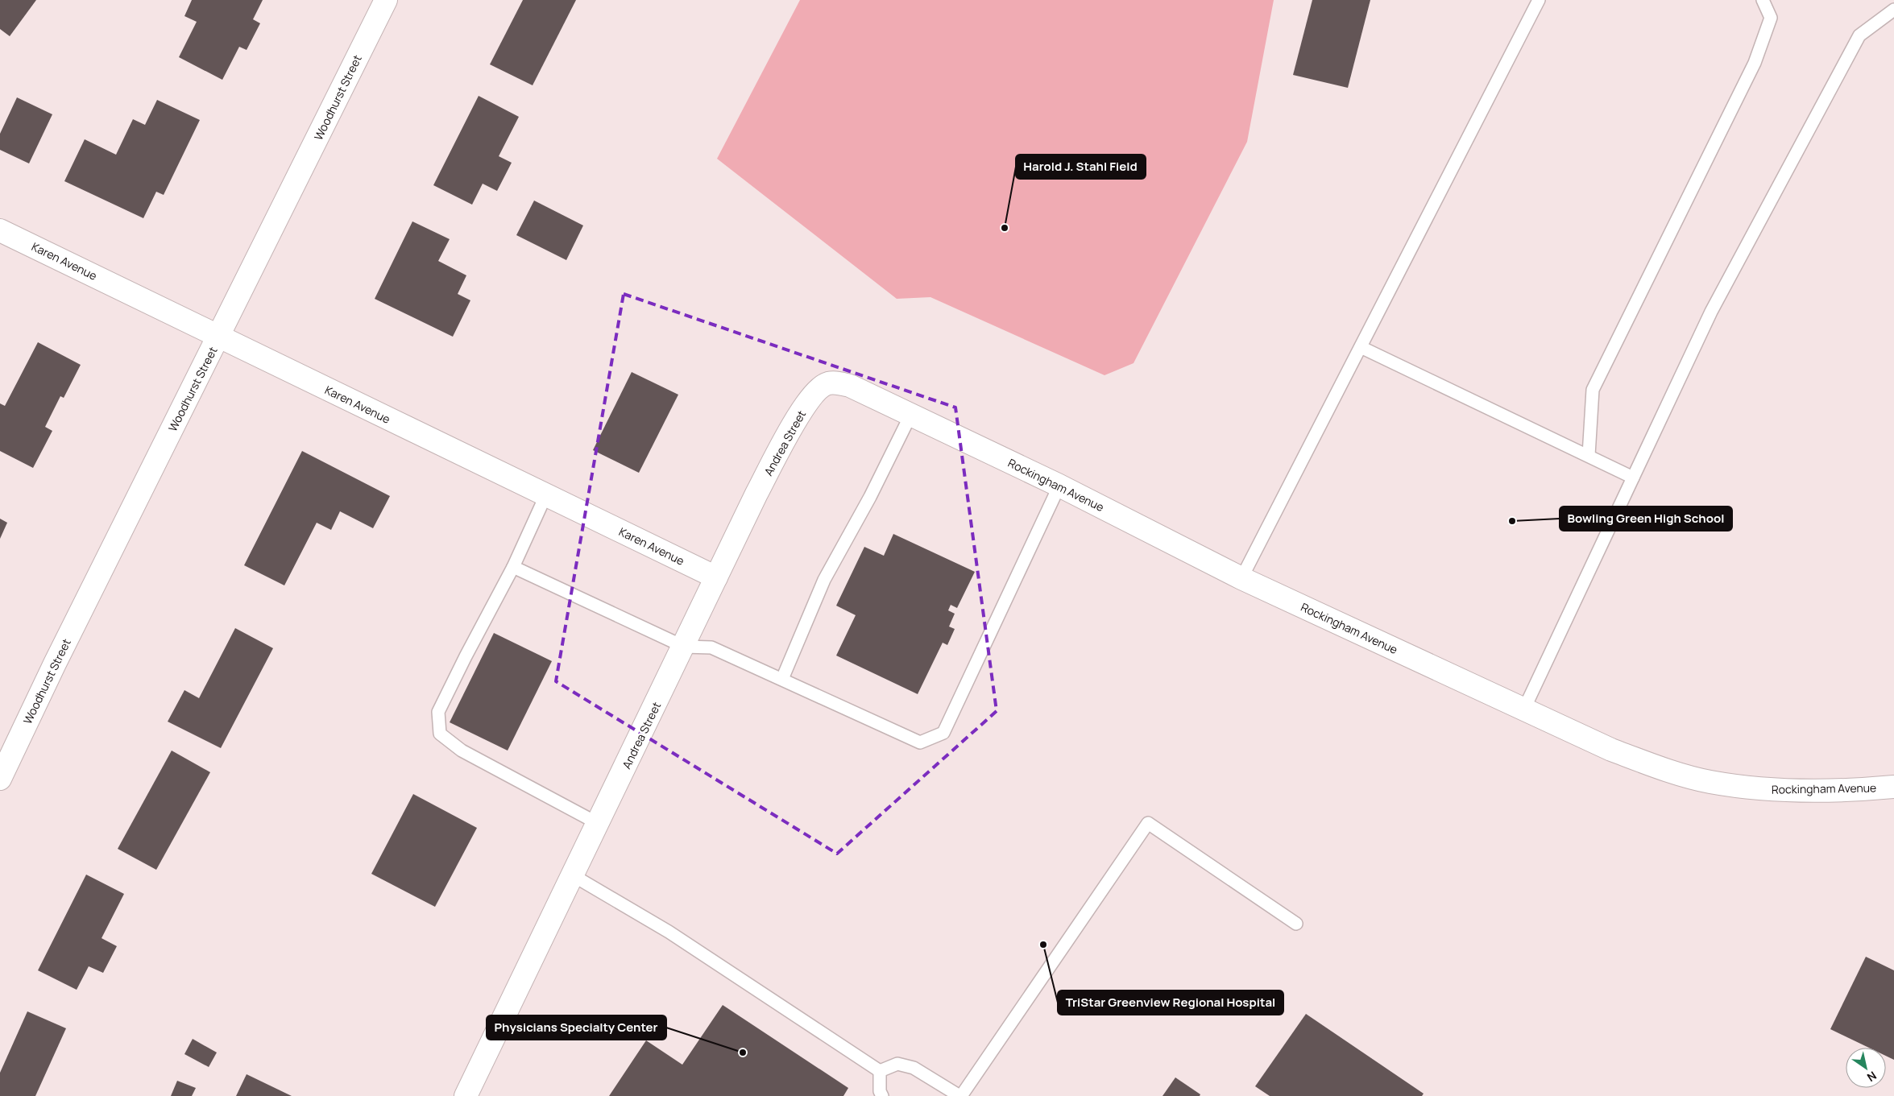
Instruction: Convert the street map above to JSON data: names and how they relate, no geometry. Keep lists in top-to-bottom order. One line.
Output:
{"streets":{"street":["Woodhurst Street","Karen Avenue","Andrea Street","Rockingham Avenue"]},"crossings":[["Woodhurst Street","Karen Avenue"],["Karen Avenue","Andrea Street"],["Andrea Street","Rockingham Avenue"]],"places":["Harold J. Stahl Field","Bowling Green High School","TriStar Greenview Regional Hospital","Physicians Specialty Center"],"north":"bottom right"}
